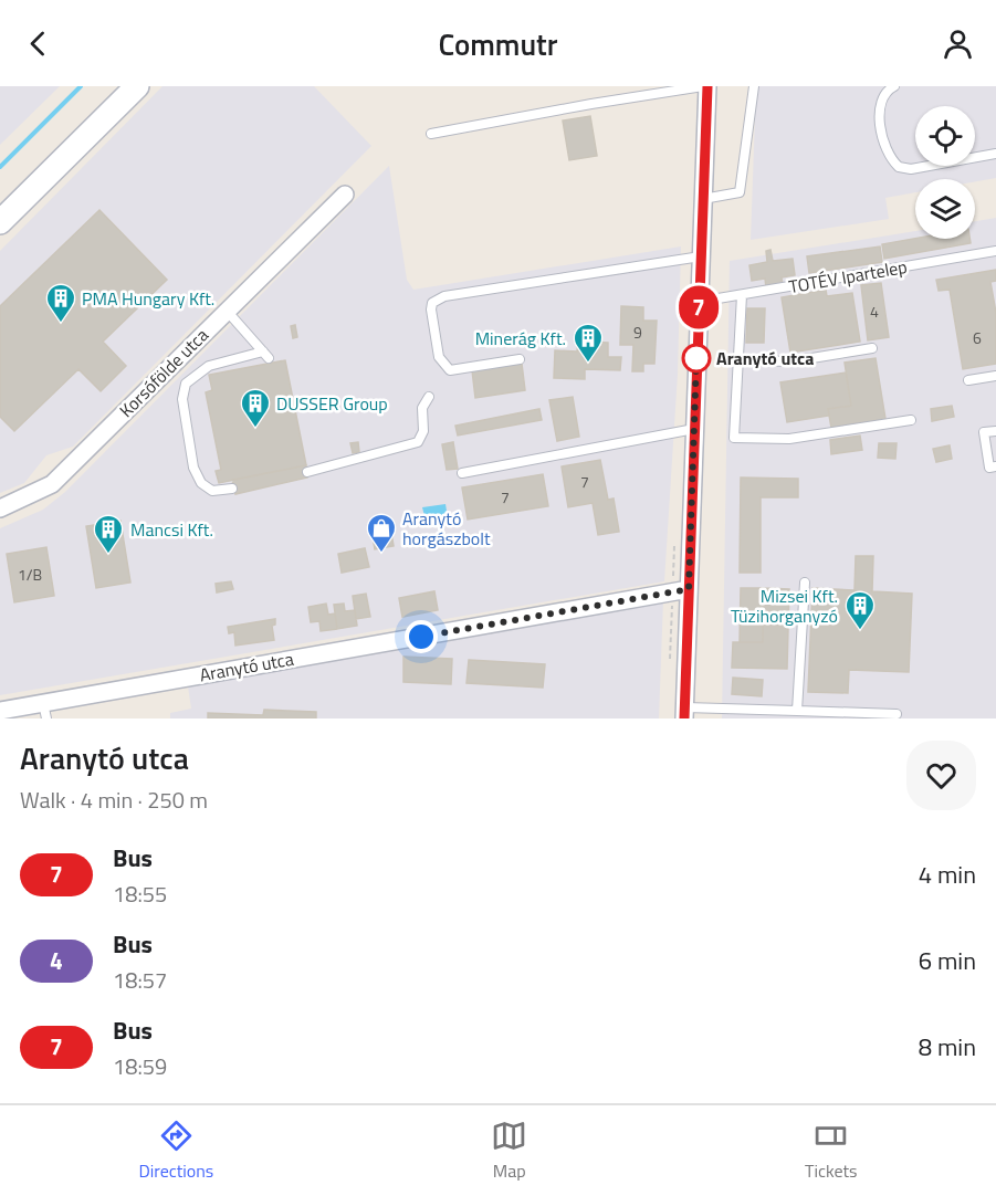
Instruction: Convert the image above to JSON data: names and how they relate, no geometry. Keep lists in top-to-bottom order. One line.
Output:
{"streets":{"street":["Korsófölde utca","Aranytó utca"],"lane":["TOTÉV Ipartelep"]},"places":{"building":["PMA Hungary Kft.","Minerág Kft.","DUSSER Group","Mancsi Kft.","Mizsei Kft. Tüzihorganyzó"],"other":["Aranytó utca"],"shop":["Aranytó horgászbolt"]},"lines":["bus line 7"],"house_numbers":["4","9","6","7","7","1/B"],"page":{"header":"Commutr","on_map":"7","heading":["Aranytó utca","Walk · 4 min · 250 m"],"list":[{"mark":"7","name":"Bus","note":"18:55","value":"4 min"},{"mark":"4","name":"Bus","note":"18:57","value":"6 min"},{"mark":"7","name":"Bus","note":"18:59","value":"8 min"}],"tabs":["Directions","Map","Tickets"]}}
